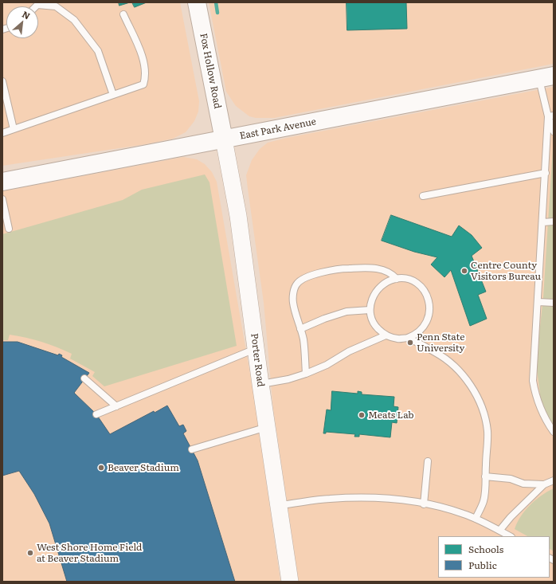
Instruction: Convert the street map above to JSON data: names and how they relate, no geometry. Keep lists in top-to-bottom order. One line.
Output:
{"streets":{"main road":["Fox Hollow Road","East Park Avenue"],"street":["Porter Road"]},"crossings":[["Fox Hollow Road","East Park Avenue"],["Fox Hollow Road","Porter Road"],["East Park Avenue","Porter Road"]],"places":["Centre County Visitors Bureau","Penn State University","Meats Lab","Beaver Stadium","West Shore Home Field at Beaver Stadium"],"legend":["Schools","Public"],"north":"top right"}
